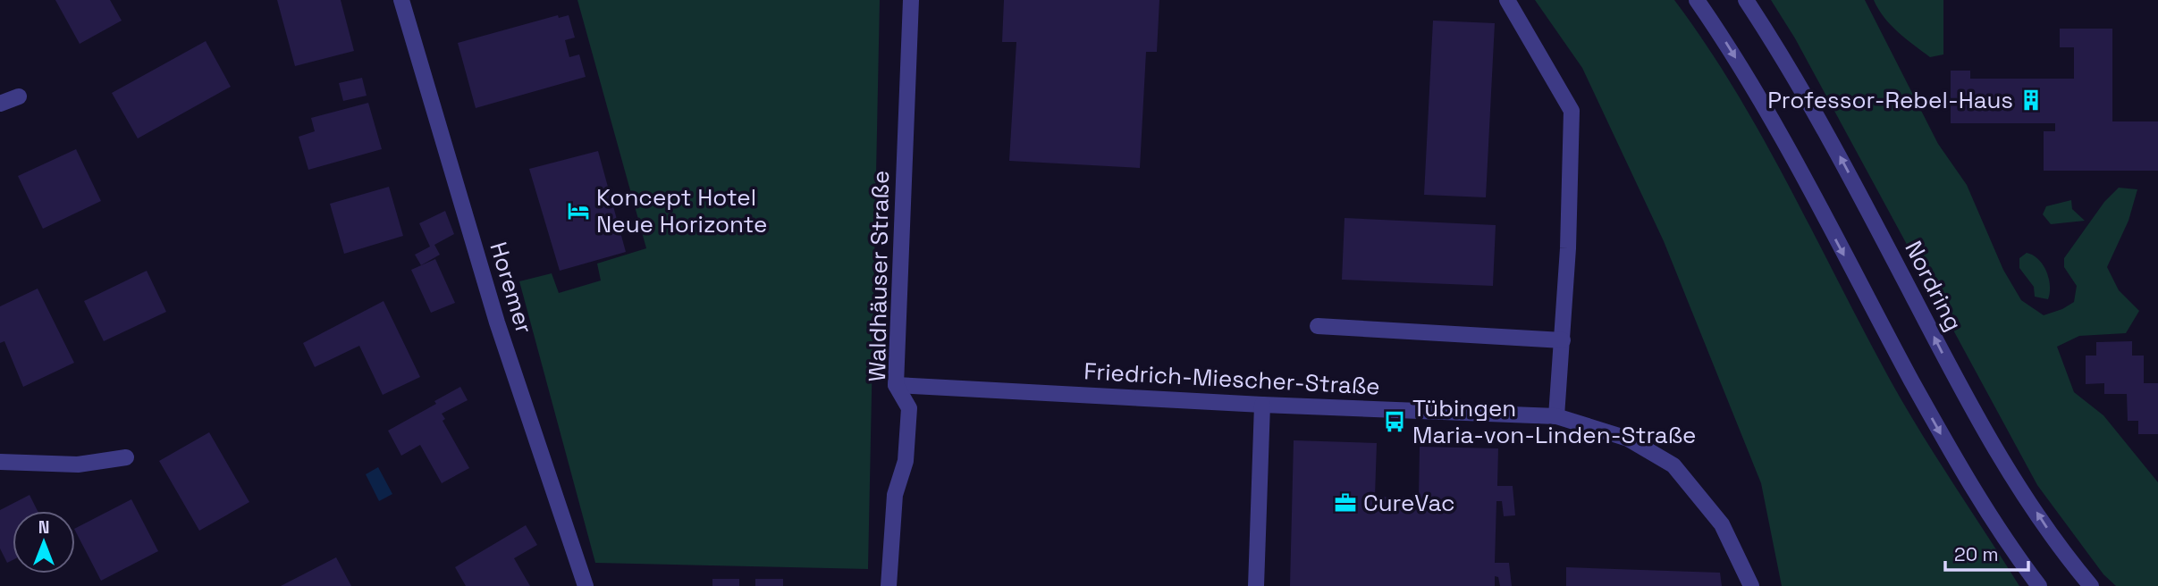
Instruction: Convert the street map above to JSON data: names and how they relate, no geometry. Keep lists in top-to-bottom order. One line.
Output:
{"streets":{"street":["Waldhäuser Straße","Nordring","Horemer","Friedrich-Miescher-Straße"]},"crossings":[["Waldhäuser Straße","Friedrich-Miescher-Straße"]],"places":{"building":["Professor-Rebel-Haus"],"hotel":["Koncept Hotel Neue Horizonte"],"bus stop":["Tübingen Maria-von-Linden-Straße"],"office":["CureVac"]},"scale_bar":"20 m","north":"top"}
